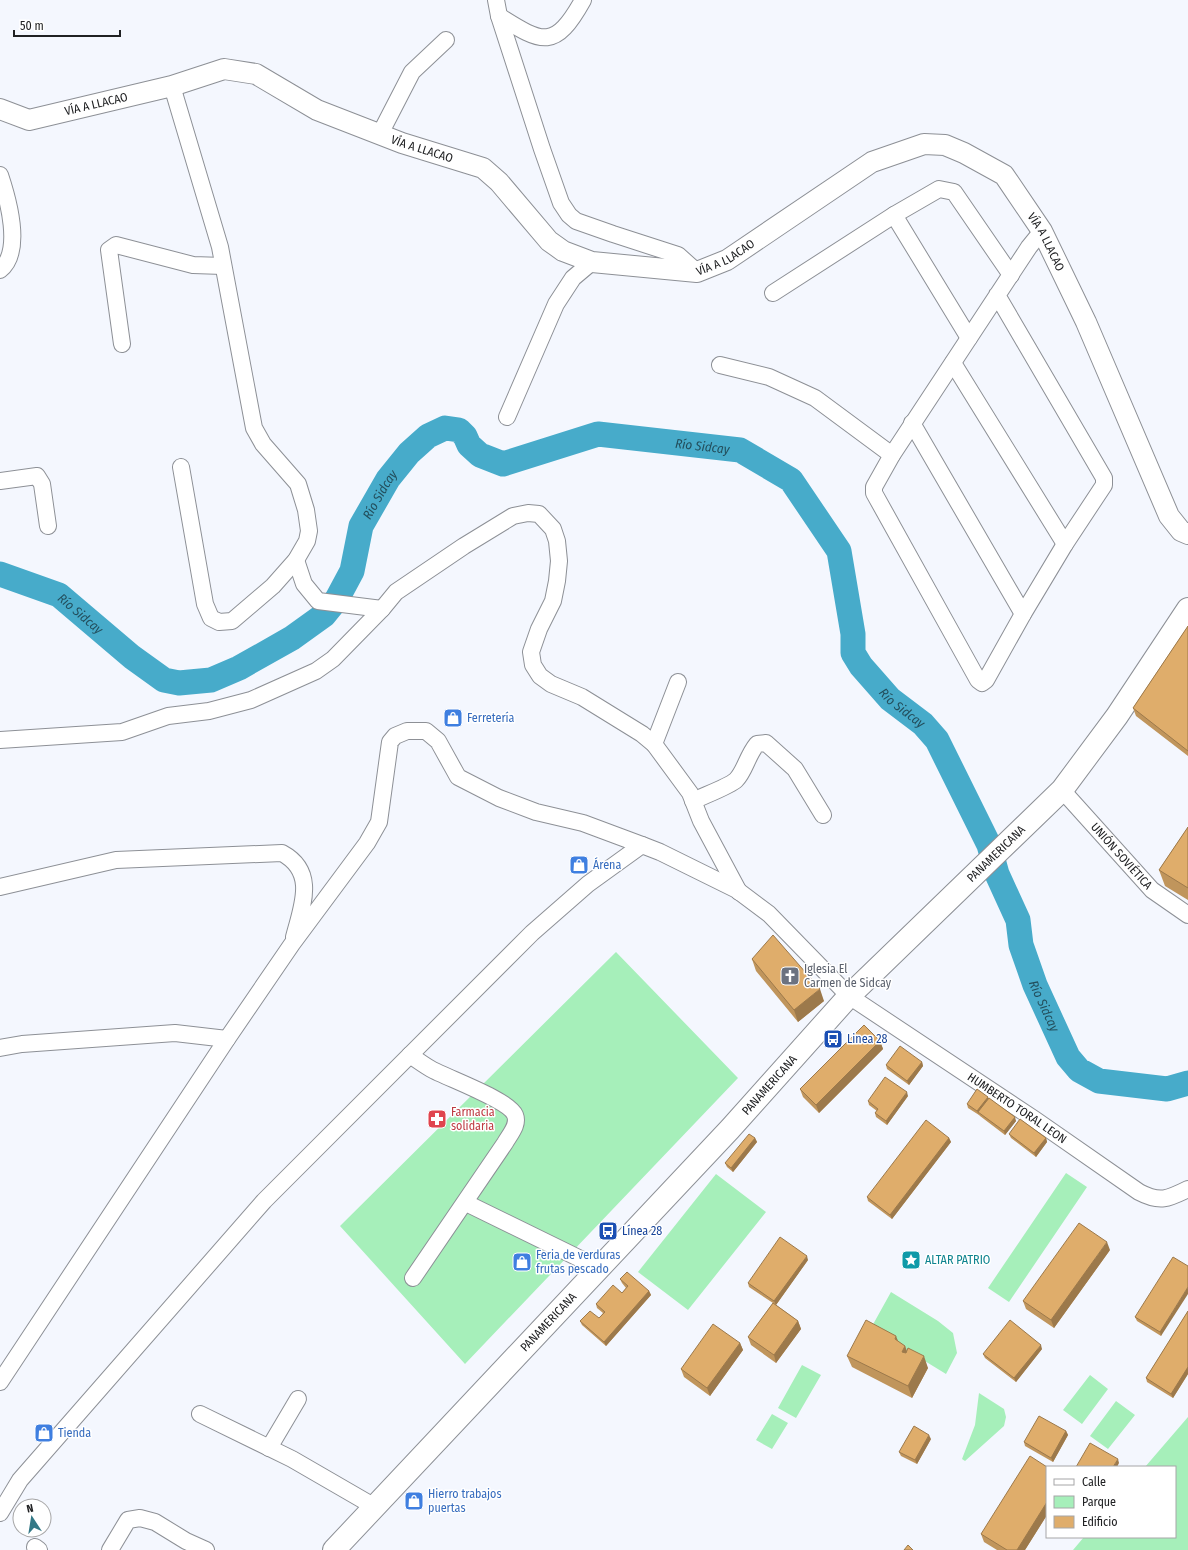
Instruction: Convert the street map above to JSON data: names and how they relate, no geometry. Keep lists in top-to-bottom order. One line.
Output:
{"streets":{"main road":["PANAMERICANA"],"street":["VÍA A LLACAO","UNIÓN SOVIÉTICA","HUMBERTO TORAL LEON"]},"crossings":[["PANAMERICANA","UNIÓN SOVIÉTICA"],["PANAMERICANA","HUMBERTO TORAL LEON"]],"water":["Río Sidcay"],"places":{"shop":["Ferretería","Árena","Feria de verduras frutas pescado","Tienda","Hierro trabajos puertas"],"church":["Iglesia El Carmen de Sidcay"],"bus stop":["Linea 28","Línea 28"],"pharmacy":["Farmacia solidaria"],"place":["ALTAR PATRIO"]},"legend":["Calle","Parque","Edificio"],"scale_bar":"50 m","north":"top"}
